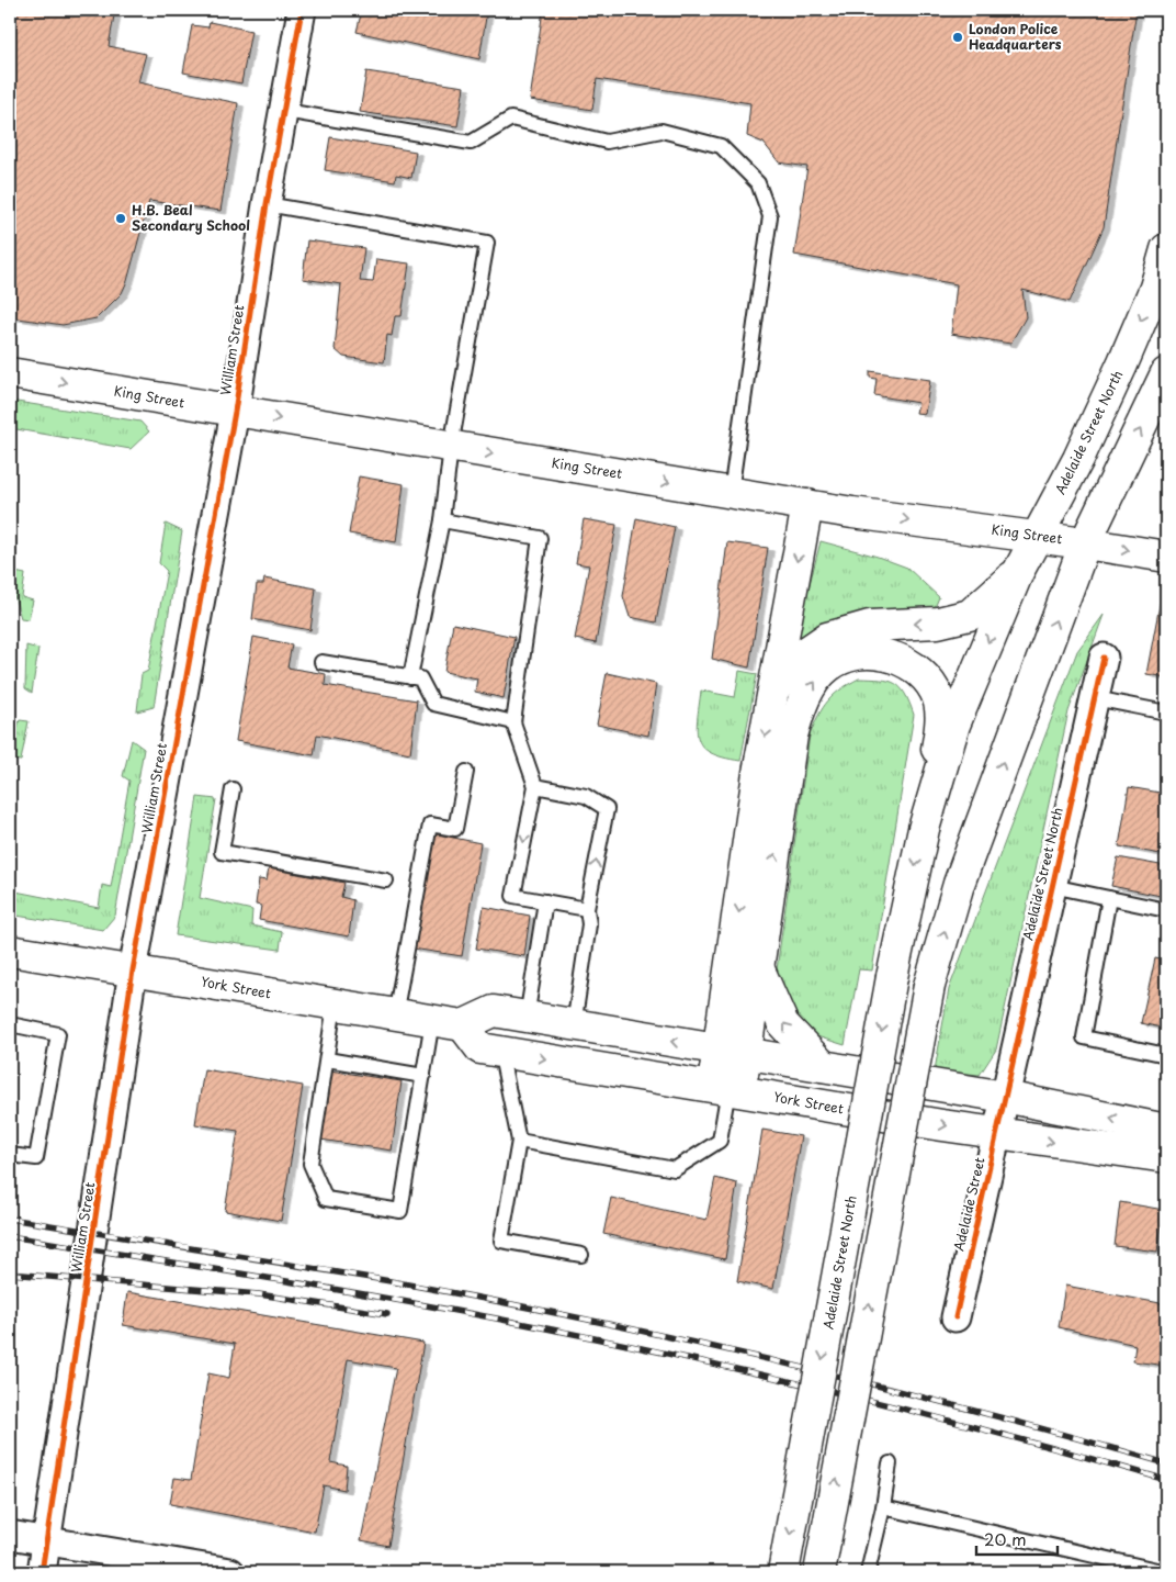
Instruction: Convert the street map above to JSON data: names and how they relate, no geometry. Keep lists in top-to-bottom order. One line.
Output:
{"streets":{"main road":["King Street","Adelaide Street North","York Street"],"street":["William Street","Adelaide Street"]},"crossings":[["William Street","King Street"],["William Street","York Street"],["King Street","Adelaide Street North"],["Adelaide Street North","Adelaide Street"],["York Street","Adelaide Street"]],"one_way":["King Street"],"places":["London Police Headquarters","H.B. Beal Secondary School"],"scale_bar":"20 m"}
